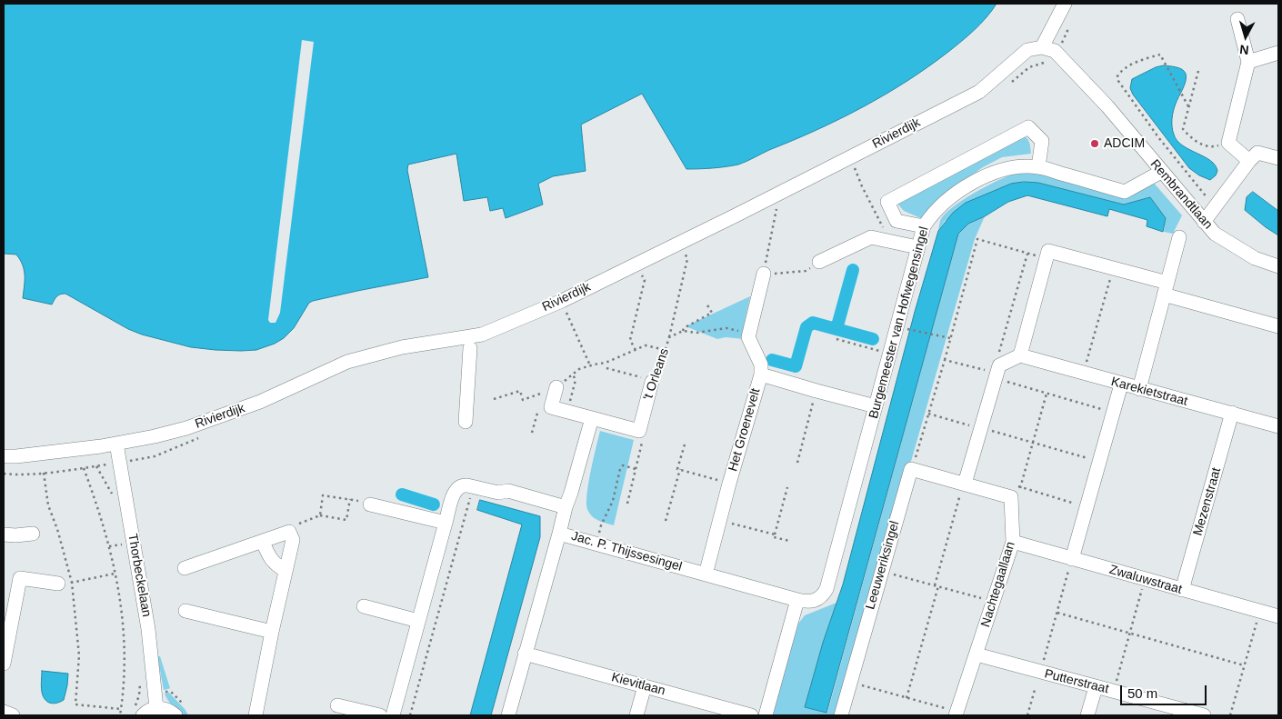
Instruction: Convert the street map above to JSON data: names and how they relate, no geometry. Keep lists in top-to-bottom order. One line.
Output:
{"streets":{"street":["Rivierdijk","Rembrandtlaan","Burgemeester van Hofwegensingel","'t Orleans","Karekietstraat","Het Groenevelt","Mezenstraat","Jac. P. Thijssesingel","Leeuweriksingel","Thorbeckelaan","Zwaluwstraat","Nachtegaallaan","Putterstraat","Kievitlaan"]},"crossings":[["Rivierdijk","Rembrandtlaan"],["Rivierdijk","Thorbeckelaan"],["Rembrandtlaan","Burgemeester van Hofwegensingel"],["Burgemeester van Hofwegensingel","Het Groenevelt"],["Burgemeester van Hofwegensingel","Jac. P. Thijssesingel"],["Karekietstraat","Mezenstraat"],["Het Groenevelt","Jac. P. Thijssesingel"],["Mezenstraat","Zwaluwstraat"],["Jac. P. Thijssesingel","Kievitlaan"],["Zwaluwstraat","Nachtegaallaan"],["Nachtegaallaan","Putterstraat"]],"places":["ADCIM"],"scale_bar":"50 m","north":"bottom"}
